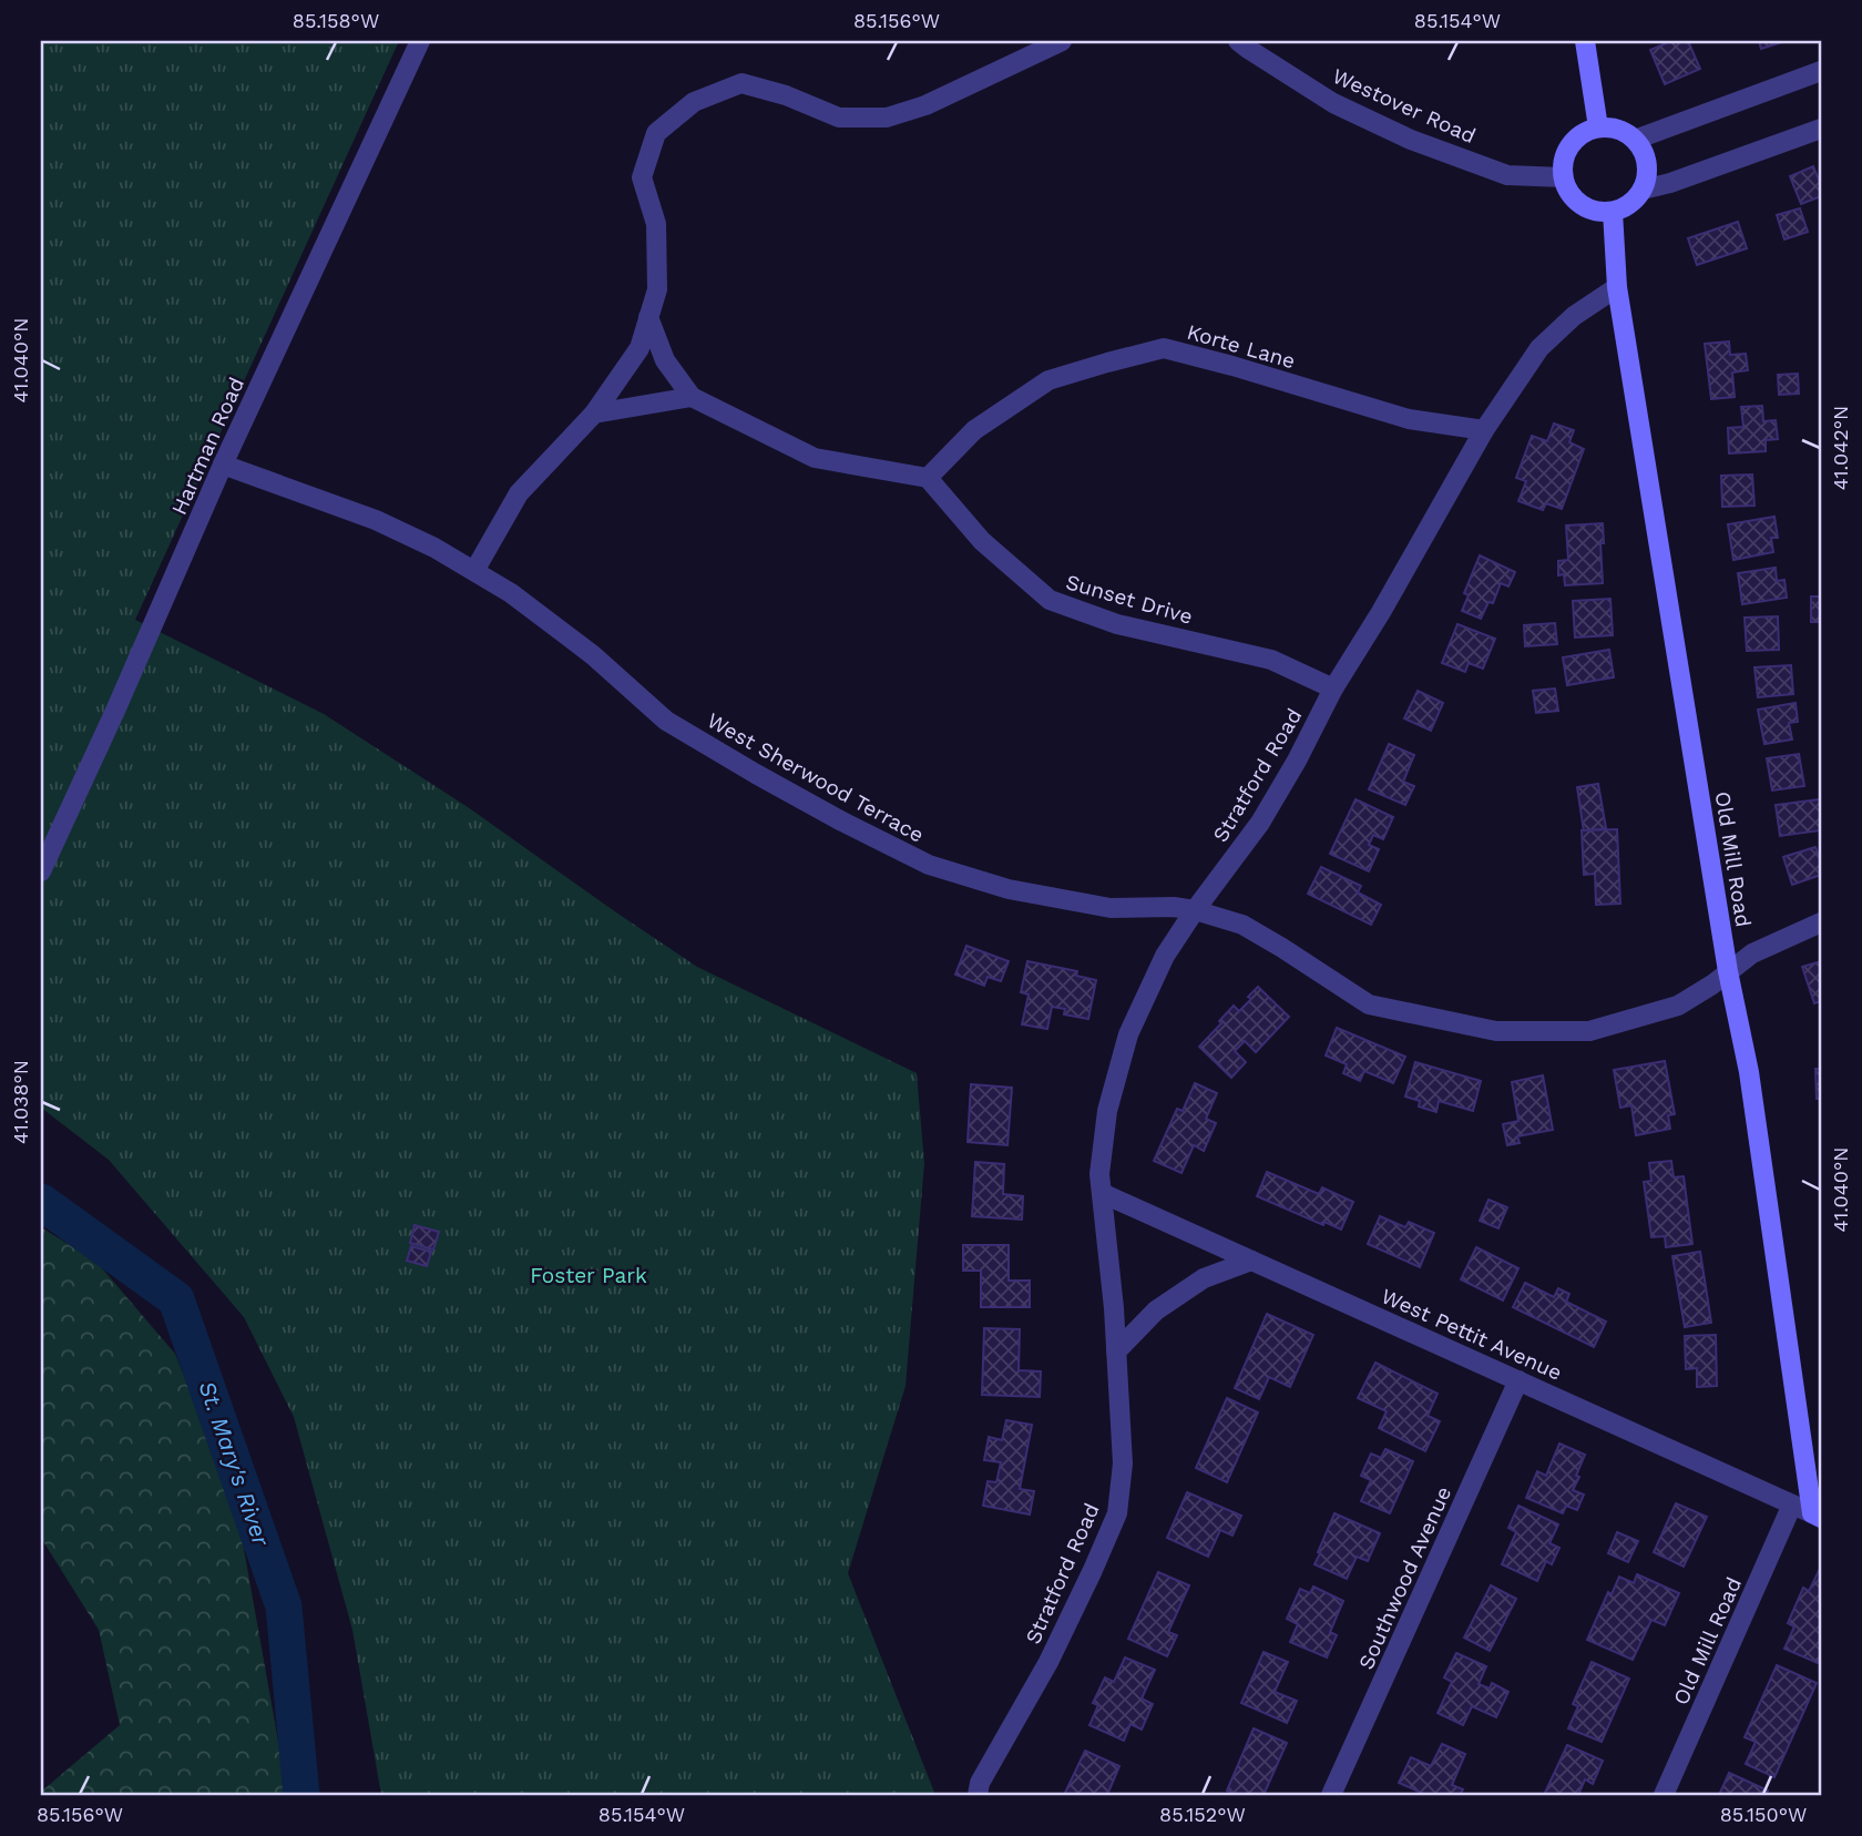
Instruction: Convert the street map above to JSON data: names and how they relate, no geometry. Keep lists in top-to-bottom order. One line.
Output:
{"streets":{"main road":["Old Mill Road"],"street":["Westover Road","Korte Lane","Hartman Road","Sunset Drive","Stratford Road","West Sherwood Terrace","West Pettit Avenue","Southwood Avenue"]},"crossings":[["Westover Road","Old Mill Road"],["Korte Lane","Sunset Drive"],["Korte Lane","Stratford Road"],["Hartman Road","West Sherwood Terrace"],["Sunset Drive","Stratford Road"],["Stratford Road","West Sherwood Terrace"],["Stratford Road","Old Mill Road"],["Stratford Road","West Pettit Avenue"],["West Sherwood Terrace","Old Mill Road"],["Old Mill Road","West Pettit Avenue"],["West Pettit Avenue","Southwood Avenue"]],"water":["St. Mary's River"],"parks":["Foster Park"],"coordinates":["85.158°W","85.156°W","85.154°W","41.040°N","41.042°N","41.038°N","85.152°W","85.150°W"]}
